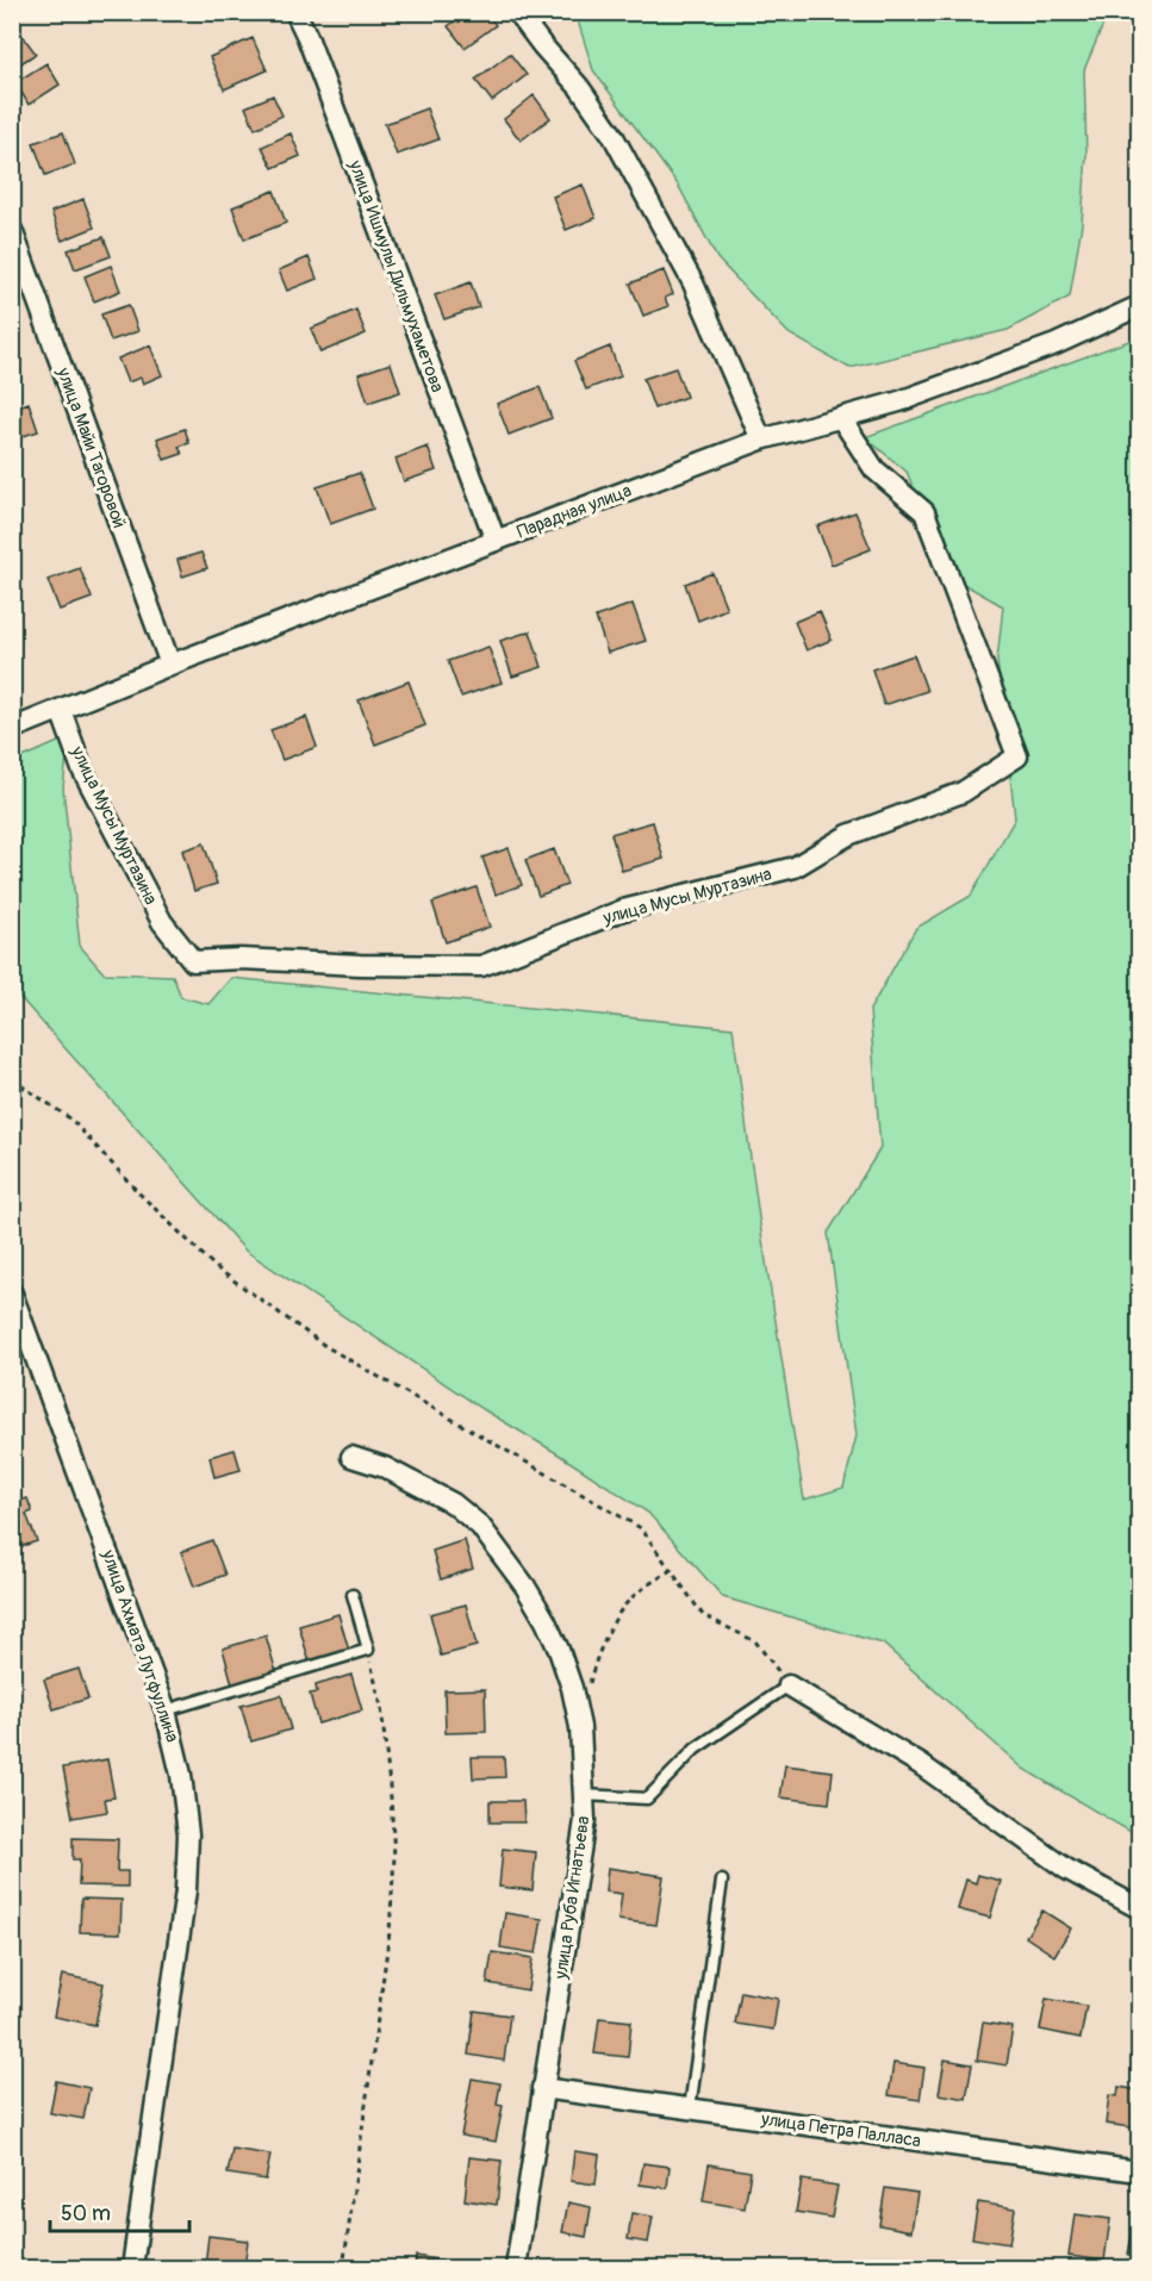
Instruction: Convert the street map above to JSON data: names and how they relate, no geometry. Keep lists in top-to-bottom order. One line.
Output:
{"streets":{"street":["улица Ишмулы Дильмухаметова","улица Майи Тагоровой","Парадная улица","улица Мусы Муртазина","улица Ахмата Лутфуллина","улица Руба Игнатьева","улица Петра Палласа"]},"crossings":[["улица Ишмулы Дильмухаметова","Парадная улица"],["улица Майи Тагоровой","Парадная улица"],["Парадная улица","улица Мусы Муртазина"],["улица Руба Игнатьева","улица Петра Палласа"]],"scale_bar":"50 m"}
